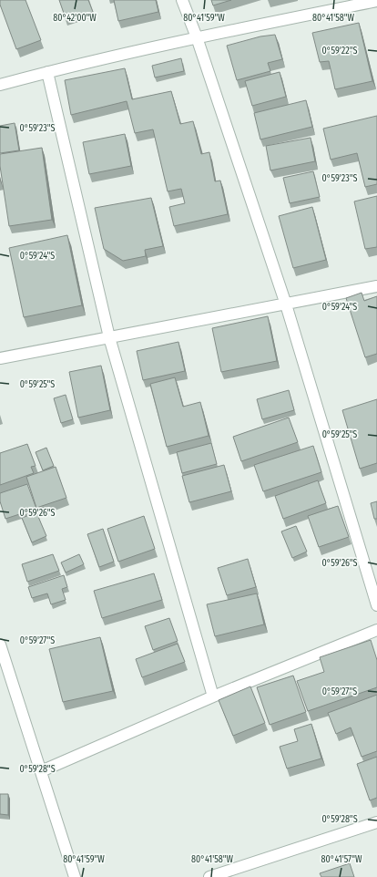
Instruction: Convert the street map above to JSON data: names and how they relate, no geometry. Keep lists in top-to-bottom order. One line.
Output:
{"coordinates":["80°42'00\"W","80°41'59\"W","80°41'58\"W","0°59'22\"S","0°59'23\"S","0°59'24\"S","0°59'25\"S","0°59'26\"S","0°59'27\"S","0°59'28\"S","80°41'57\"W"]}
